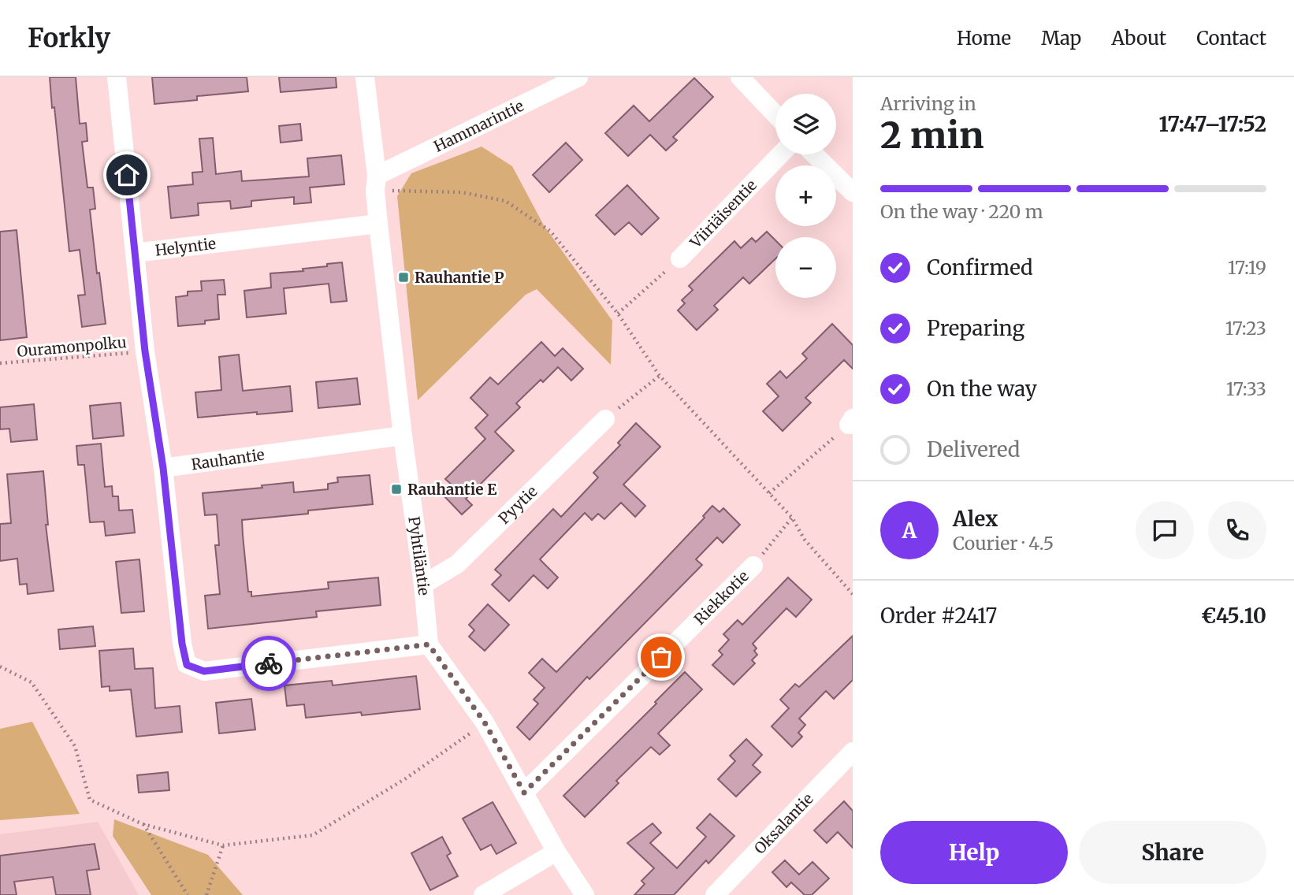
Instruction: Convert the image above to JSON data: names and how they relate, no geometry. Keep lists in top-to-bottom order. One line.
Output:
{"streets":{"street":["Hammarintie","Viiriäisentie","Helyntie","Rauhantie","Pyytie","Pyhtiläntie","Riekkotie","Oksalantie"],"path":["Ouramonpolku"]},"crossings":[["Hammarintie","Pyhtiläntie"],["Helyntie","Pyhtiläntie"],["Rauhantie","Pyhtiläntie"],["Pyytie","Pyhtiläntie"]],"places":{"transit":["Rauhantie P","Rauhantie E"]},"page":{"header":"Forkly","nav":["Home","Map","About","Contact"],"heading":["2 min","Arriving in","17:47–17:52"],"panel":["Alex","Courier · 4.5","Order #2417","€45.10"],"map_buttons":["+","−"],"bar":"On the way · 220 m","list":[["Confirmed","17:19"],["Preparing","17:23"],["On the way","17:33"],"Delivered"],"round":"A","buttons":["Help","Share"]}}
